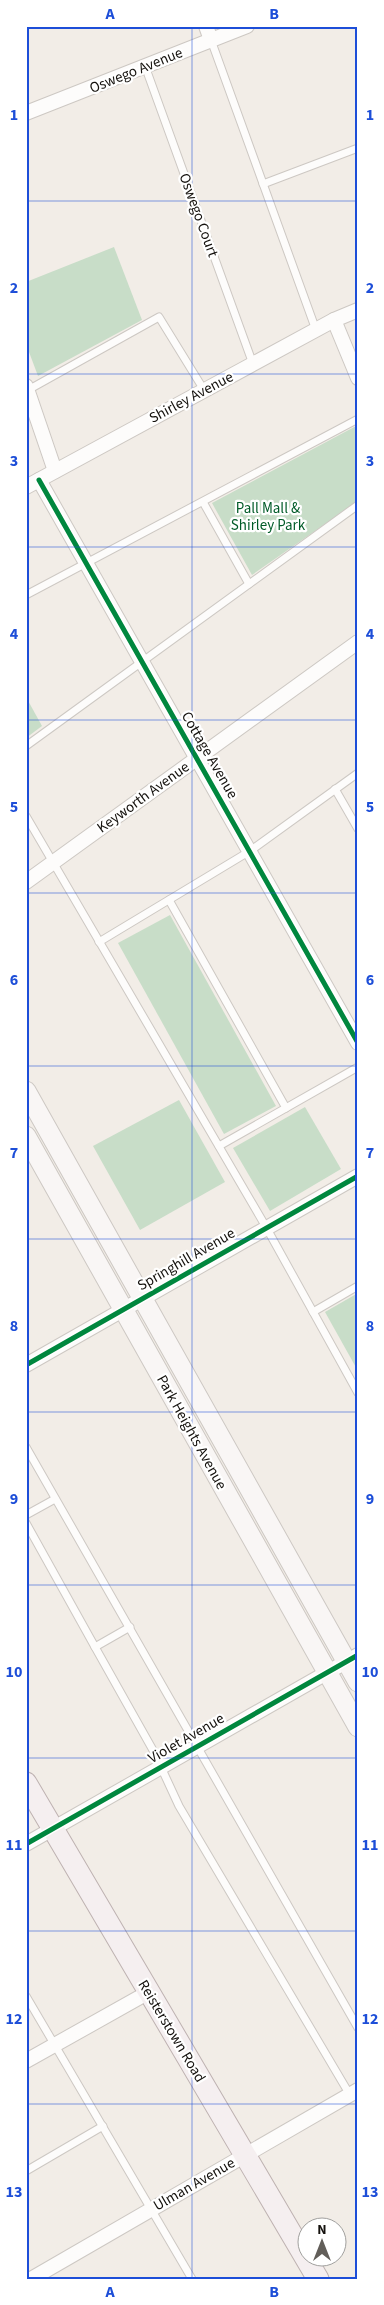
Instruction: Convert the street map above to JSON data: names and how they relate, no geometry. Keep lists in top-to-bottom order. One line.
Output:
{"streets":{"main road":["Park Heights Avenue","Reisterstown Road"],"street":["Oswego Avenue","Shirley Avenue","Cottage Avenue","Keyworth Avenue","Springhill Avenue","Violet Avenue","Ulman Avenue"],"lane":["Oswego Court"]},"crossings":[["Oswego Avenue","Oswego Court"],["Oswego Court","Shirley Avenue"],["Shirley Avenue","Cottage Avenue"],["Cottage Avenue","Keyworth Avenue"],["Springhill Avenue","Park Heights Avenue"],["Park Heights Avenue","Violet Avenue"],["Violet Avenue","Reisterstown Road"],["Reisterstown Road","Ulman Avenue"]],"parks":["Pall Mall & Shirley Park"],"north":"top","grid":{"columns":["A","B"],"rows":["1","2","3","4","5","6","7","8","9","10","11","12","13"]}}
